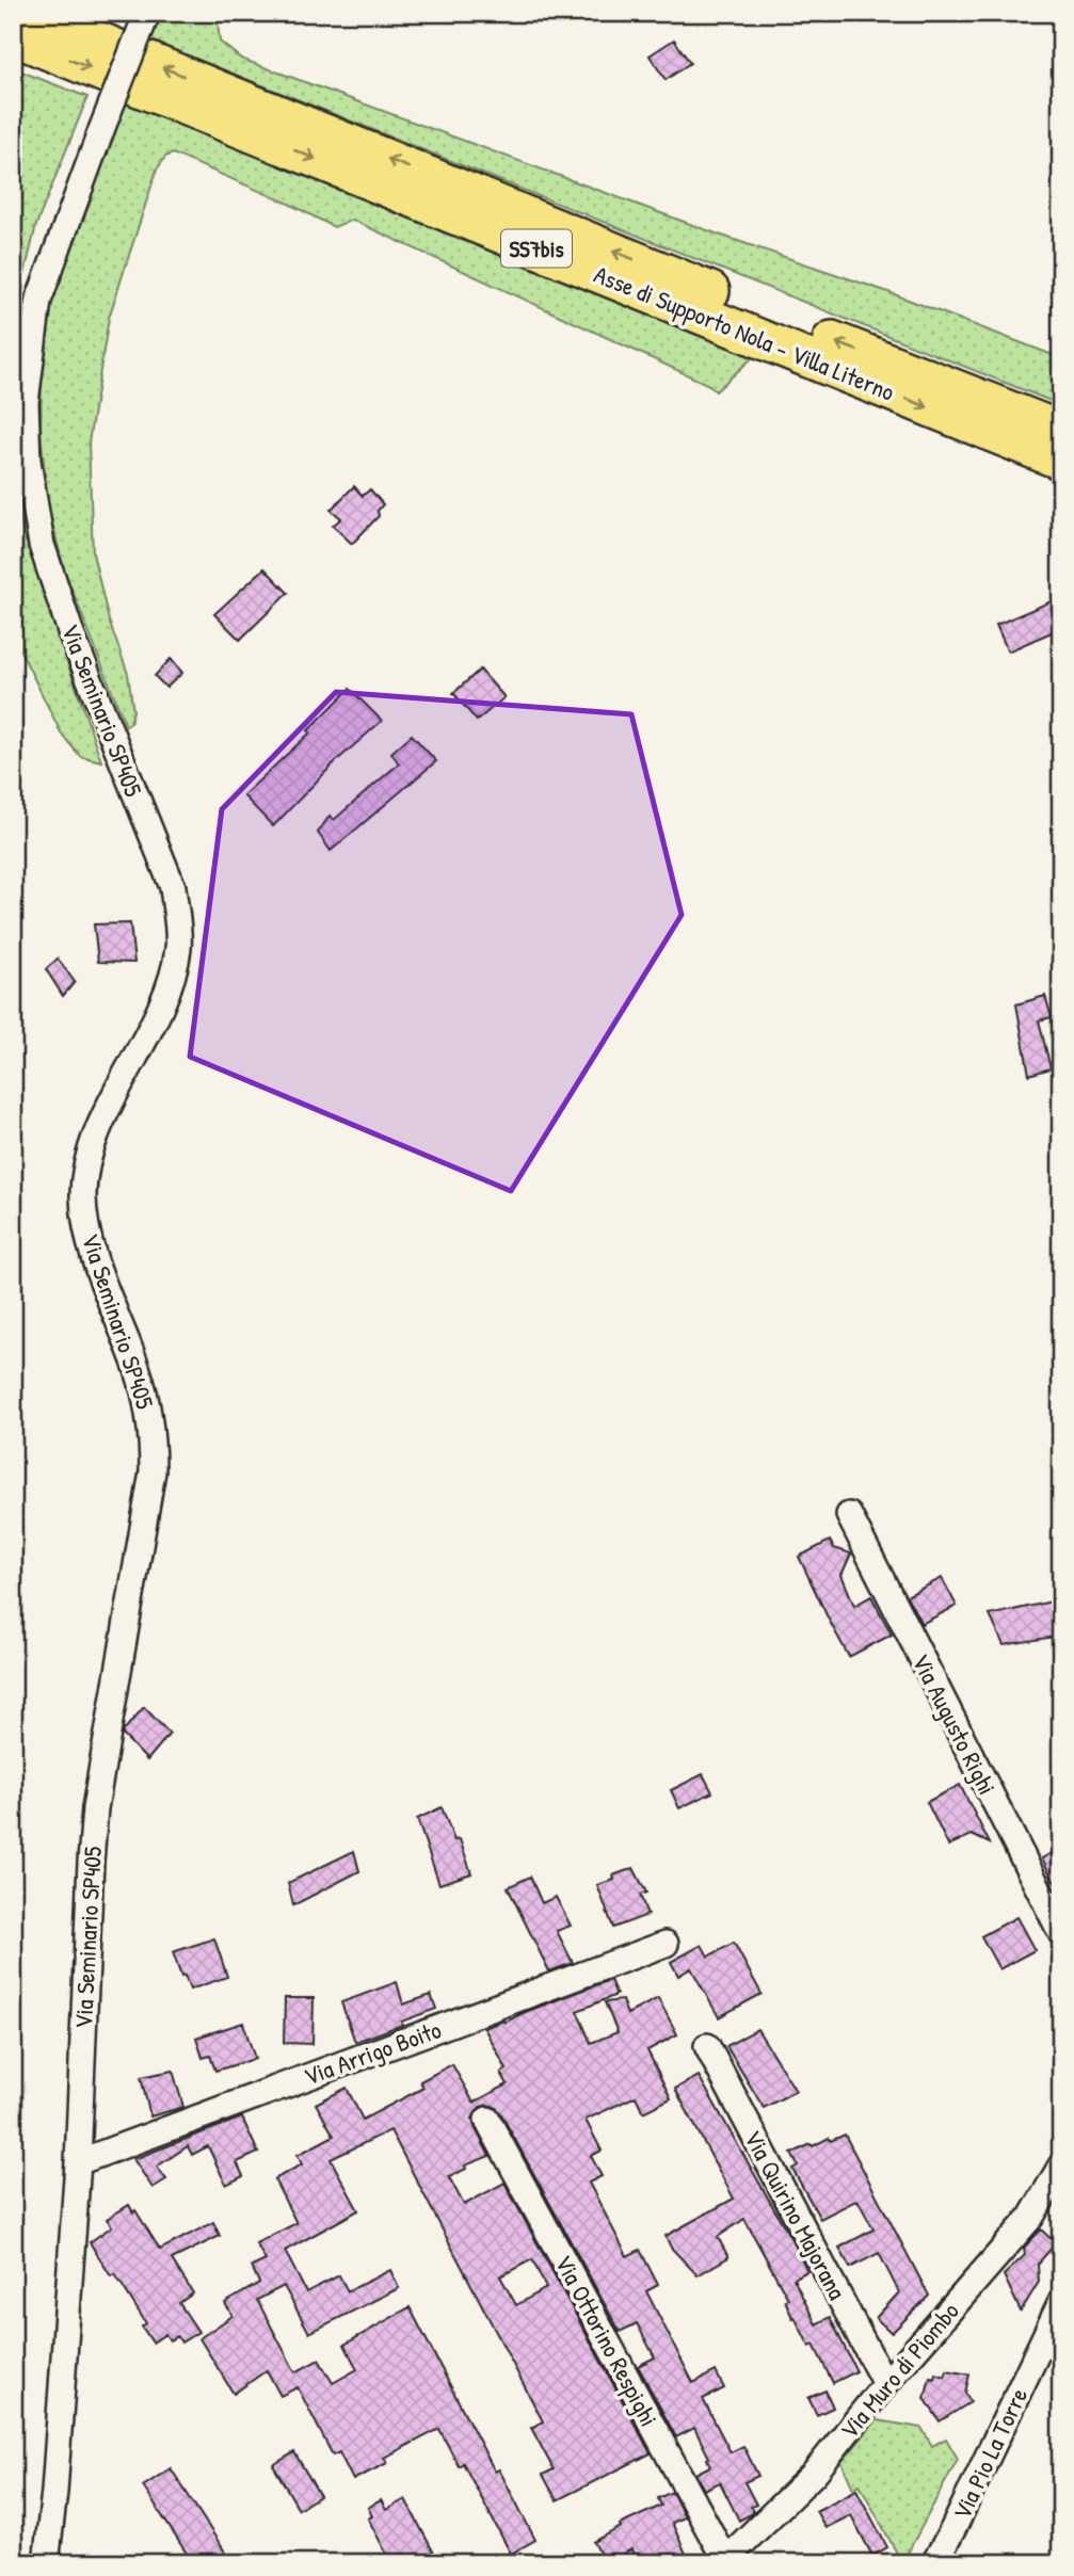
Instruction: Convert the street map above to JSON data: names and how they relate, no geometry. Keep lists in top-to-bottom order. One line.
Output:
{"streets":{"highway":["SS7bis","Asse di Supporto Nola - Villa Literno"],"street":["Via Seminario SP405","Via Augusto Righi","Via Arrigo Boito","Via Quirino Majorana","Via Ottorino Respighi","Via Muro di Piombo","Via Pio La Torre"]},"crossings":[["Via Seminario SP405","Via Arrigo Boito"],["Via Quirino Majorana","Via Muro di Piombo"],["Via Ottorino Respighi","Via Muro di Piombo"]]}
